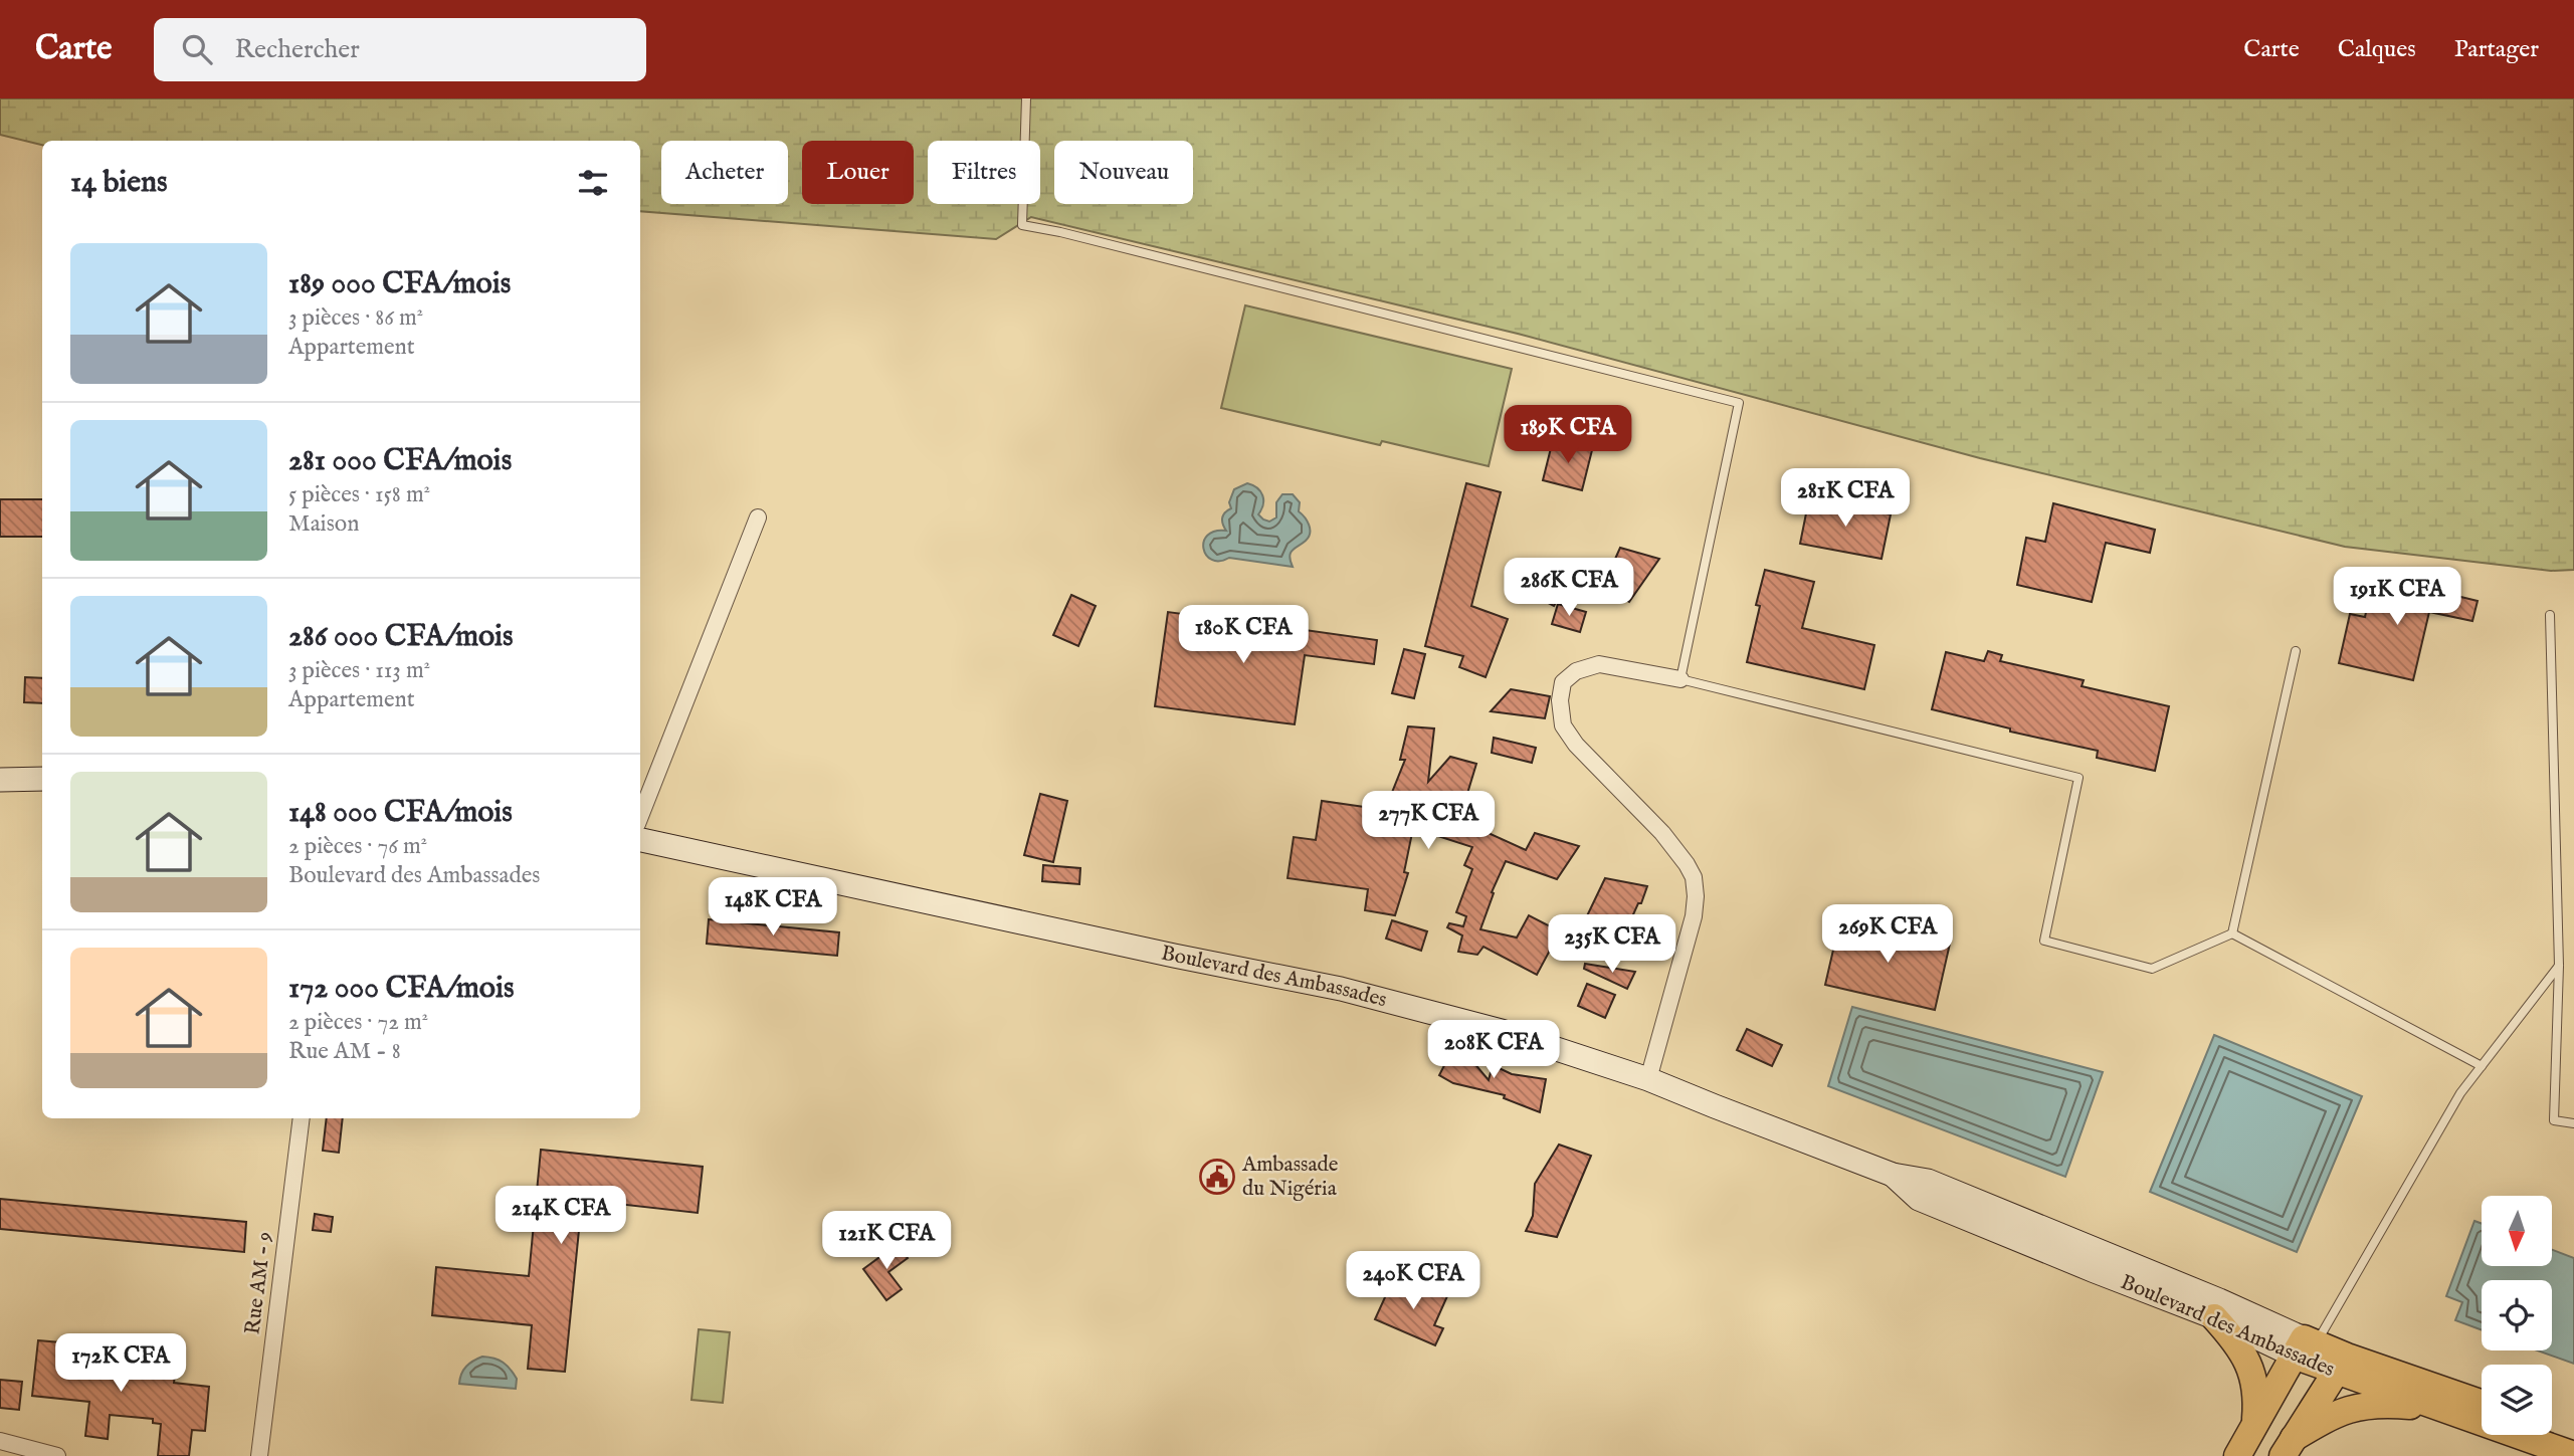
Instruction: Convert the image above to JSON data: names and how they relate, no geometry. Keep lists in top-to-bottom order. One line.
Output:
{"streets":{"main road":["Boulevard des Ambassades"],"street":["Rue AM - 9"]},"places":{"public building":["Ambassade du Nigéria"]},"north":"bottom","page":{"header":"Carte","search":"Rechercher","nav":["Carte","Calques","Partager"],"chip":["Acheter","Louer","Filtres","Nouveau"],"heading":"14 biens","list":[{"name":"189 000 CFA/mois","note":"3 pièces · 86 m² · Appartement"},{"name":"281 000 CFA/mois","note":"5 pièces · 158 m² · Maison"},{"name":"286 000 CFA/mois","note":"3 pièces · 113 m² · Appartement"},{"name":"148 000 CFA/mois","note":"2 pièces · 76 m² · Boulevard des Ambassades"},{"name":"172 000 CFA/mois","note":"2 pièces · 72 m² · Rue AM - 8"}],"price":["189K CFA","281K CFA","286K CFA","191K CFA","180K CFA","277K CFA","148K CFA","269K CFA","235K CFA","208K CFA","214K CFA","121K CFA","240K CFA","172K CFA"]}}
